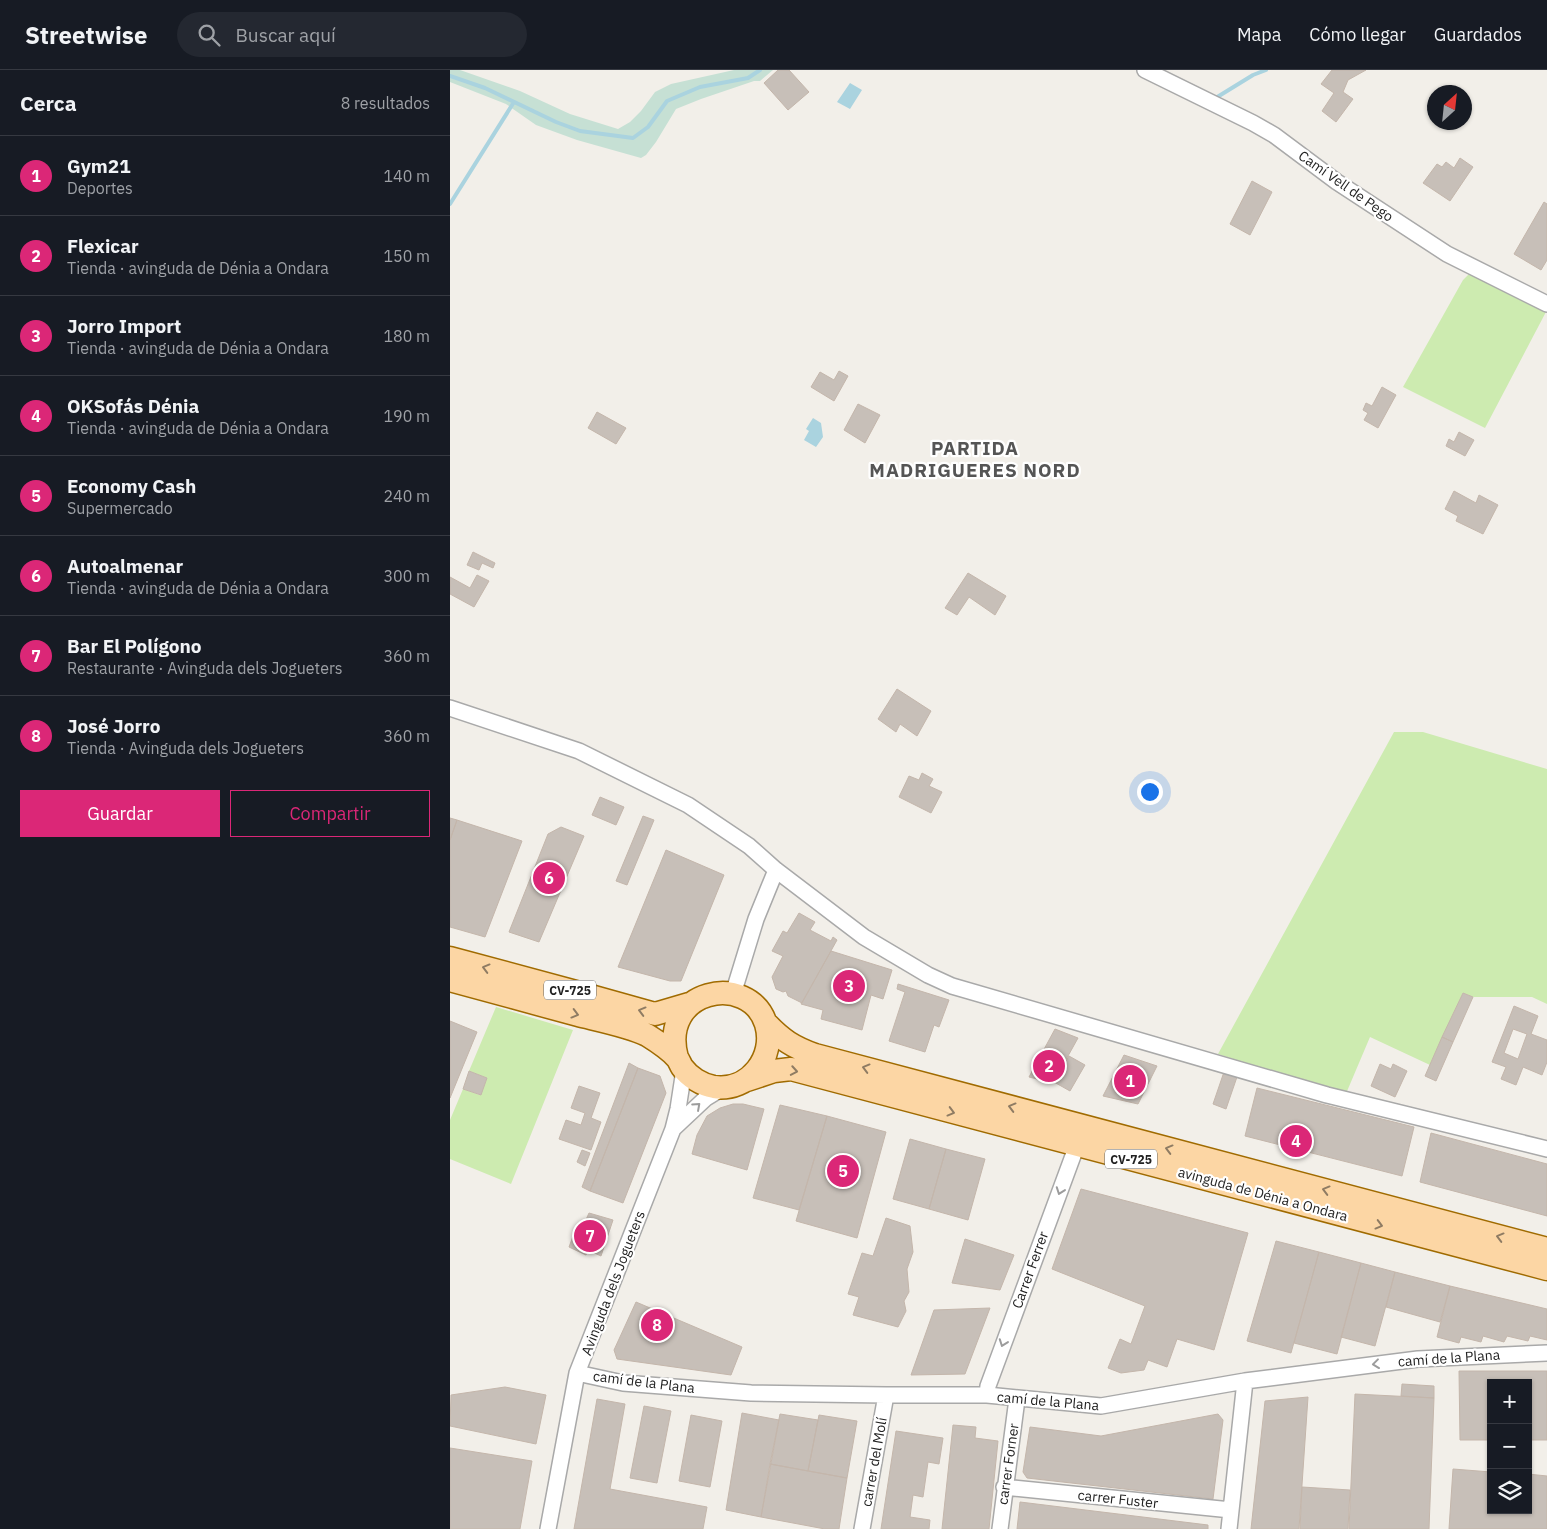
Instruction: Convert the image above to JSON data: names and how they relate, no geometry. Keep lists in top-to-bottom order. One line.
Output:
{"streets":{"main road":["CV-725","avinguda de Dénia a Ondara"],"street":["Camí Vell de Pego","Carrer Ferrer","Avinguda dels Jogueters","camí de la Plana","carrer del Molí","carrer Forner","carrer Fuster"]},"crossings":[["CV-725","avinguda de Dénia a Ondara"],["CV-725","Avinguda dels Jogueters"],["avinguda de Dénia a Ondara","Carrer Ferrer"],["avinguda de Dénia a Ondara","Avinguda dels Jogueters"],["Carrer Ferrer","camí de la Plana"],["Avinguda dels Jogueters","camí de la Plana"],["camí de la Plana","carrer del Molí"],["camí de la Plana","carrer Forner"],["carrer Forner","carrer Fuster"]],"one_way":["Carrer Ferrer"],"districts":["PARTIDA MADRIGUERES NORD"],"north":"top right","page":{"header":"Streetwise","search":"Buscar aquí","nav":["Mapa","Cómo llegar","Guardados"],"heading":["Cerca","8 resultados"],"list":[{"mark":"1","name":"Gym21","note":"Deportes","value":"140 m"},{"mark":"2","name":"Flexicar","note":"Tienda · avinguda de Dénia a Ondara","value":"150 m"},{"mark":"3","name":"Jorro Import","note":"Tienda · avinguda de Dénia a Ondara","value":"180 m"},{"mark":"4","name":"OKSofás Dénia","note":"Tienda · avinguda de Dénia a Ondara","value":"190 m"},{"mark":"5","name":"Economy Cash","note":"Supermercado","value":"240 m"},{"mark":"6","name":"Autoalmenar","note":"Tienda · avinguda de Dénia a Ondara","value":"300 m"},{"mark":"7","name":"Bar El Polígono","note":"Restaurante · Avinguda dels Jogueters","value":"360 m"},{"mark":"8","name":"José Jorro","note":"Tienda · Avinguda dels Jogueters","value":"360 m"}],"buttons":["Guardar","Compartir"],"pins":["6","3","2","1","4","5","7","8"],"map_buttons":["+","−"]}}
